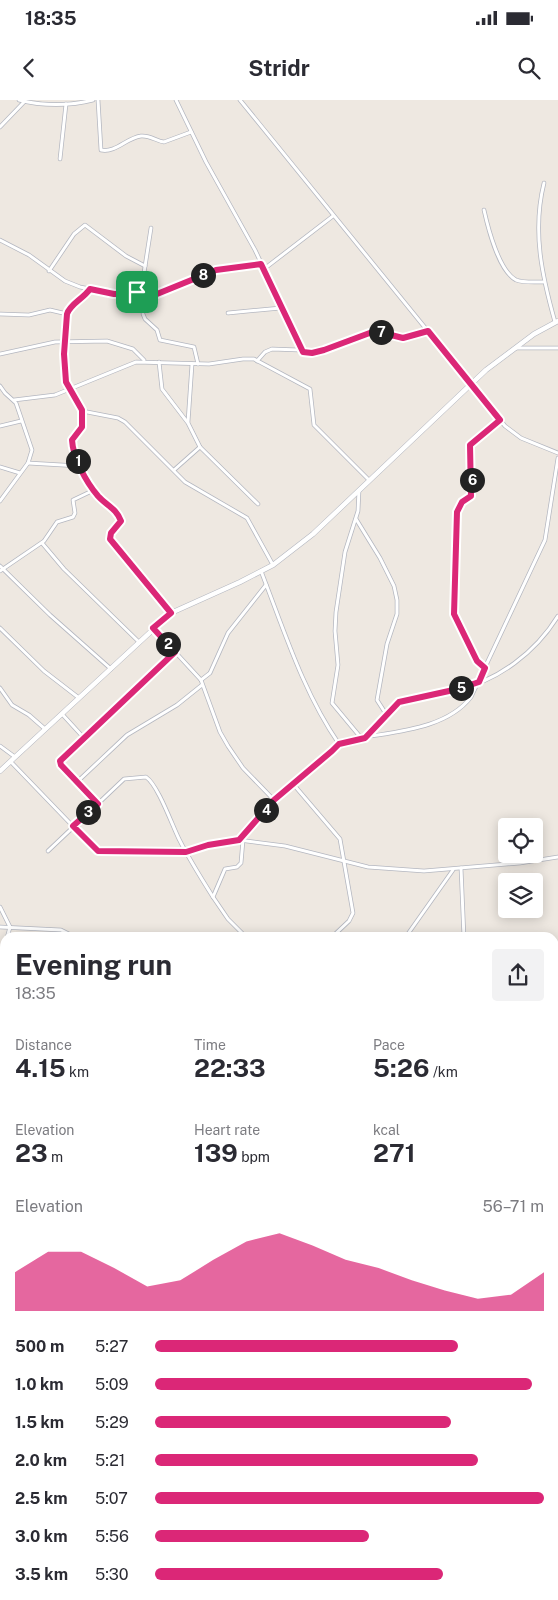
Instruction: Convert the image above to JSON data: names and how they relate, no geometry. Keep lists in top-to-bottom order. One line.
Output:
{"page":{"status":"18:35","header":"Stridr","pins":["8","7","1","6","2","5","4","3"],"heading":["Evening run","18:35"],"stats":[["Distance","4.15 km"],["Time","22:33"],["Pace","5:26 /km"],["Elevation","23 m"],["Heart rate","139 bpm"],["kcal","271"]],"chart":["Elevation","56–71 m"],"list":[{"name":"500 m","note":"5:27"},{"name":"1.0 km","note":"5:09"},{"name":"1.5 km","note":"5:29"},{"name":"2.0 km","note":"5:21"},{"name":"2.5 km","note":"5:07"},{"name":"3.0 km","note":"5:56"},{"name":"3.5 km","note":"5:30"}]}}
